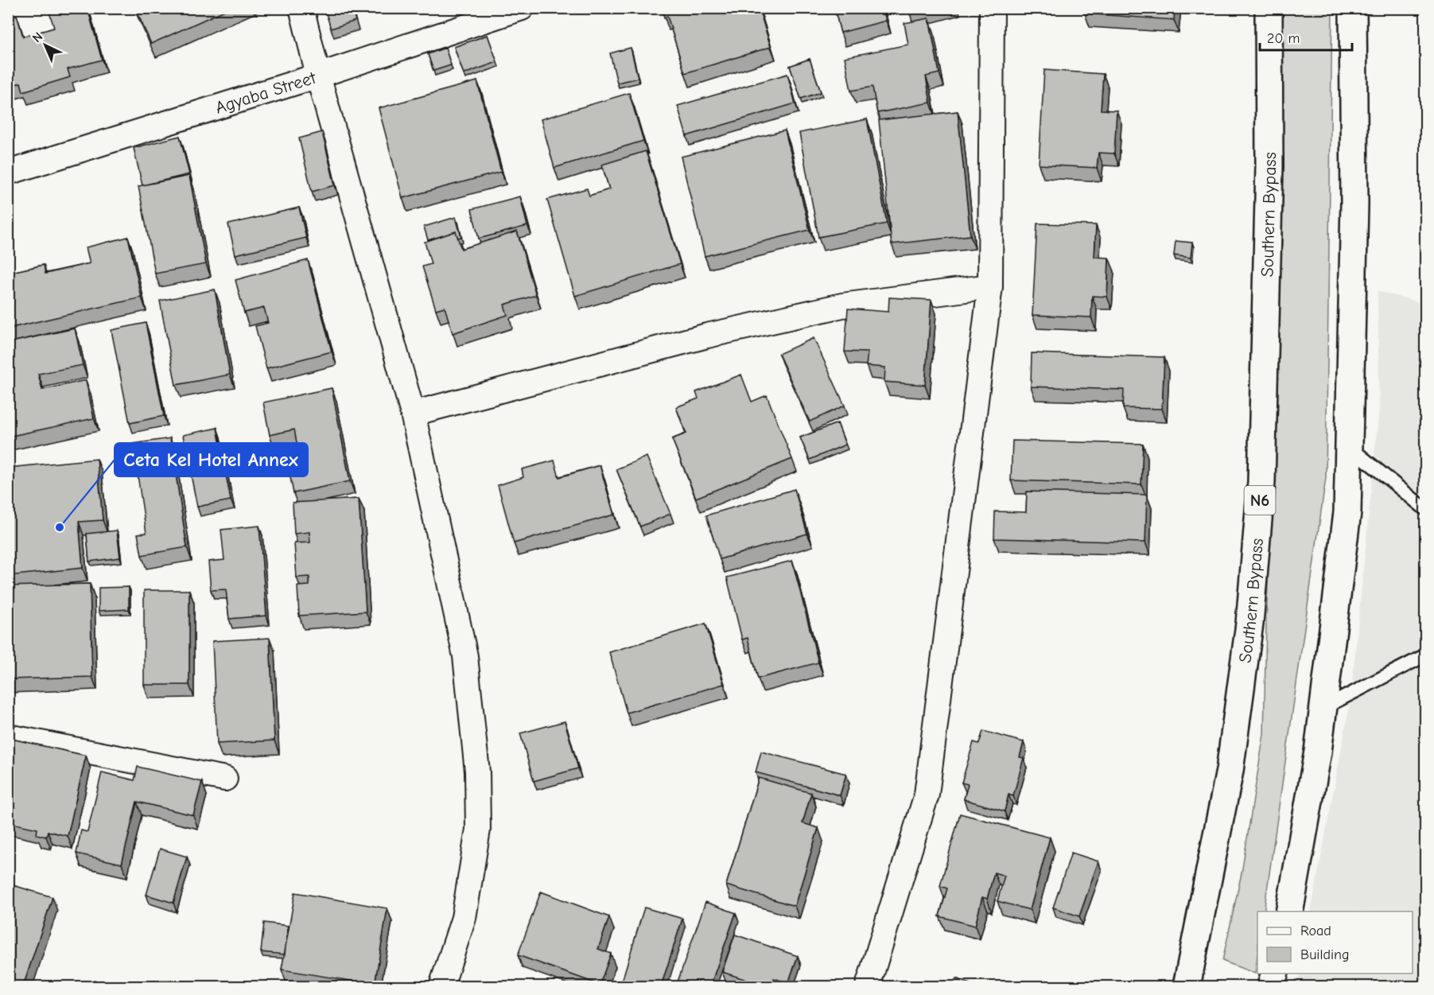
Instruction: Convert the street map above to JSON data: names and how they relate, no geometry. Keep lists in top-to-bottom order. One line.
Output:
{"streets":{"highway":["Southern Bypass","N6"],"street":["Agyaba Street"]},"places":["Ceta Kel Hotel Annex"],"legend":["Road","Building"],"scale_bar":"20 m","north":"top left"}
